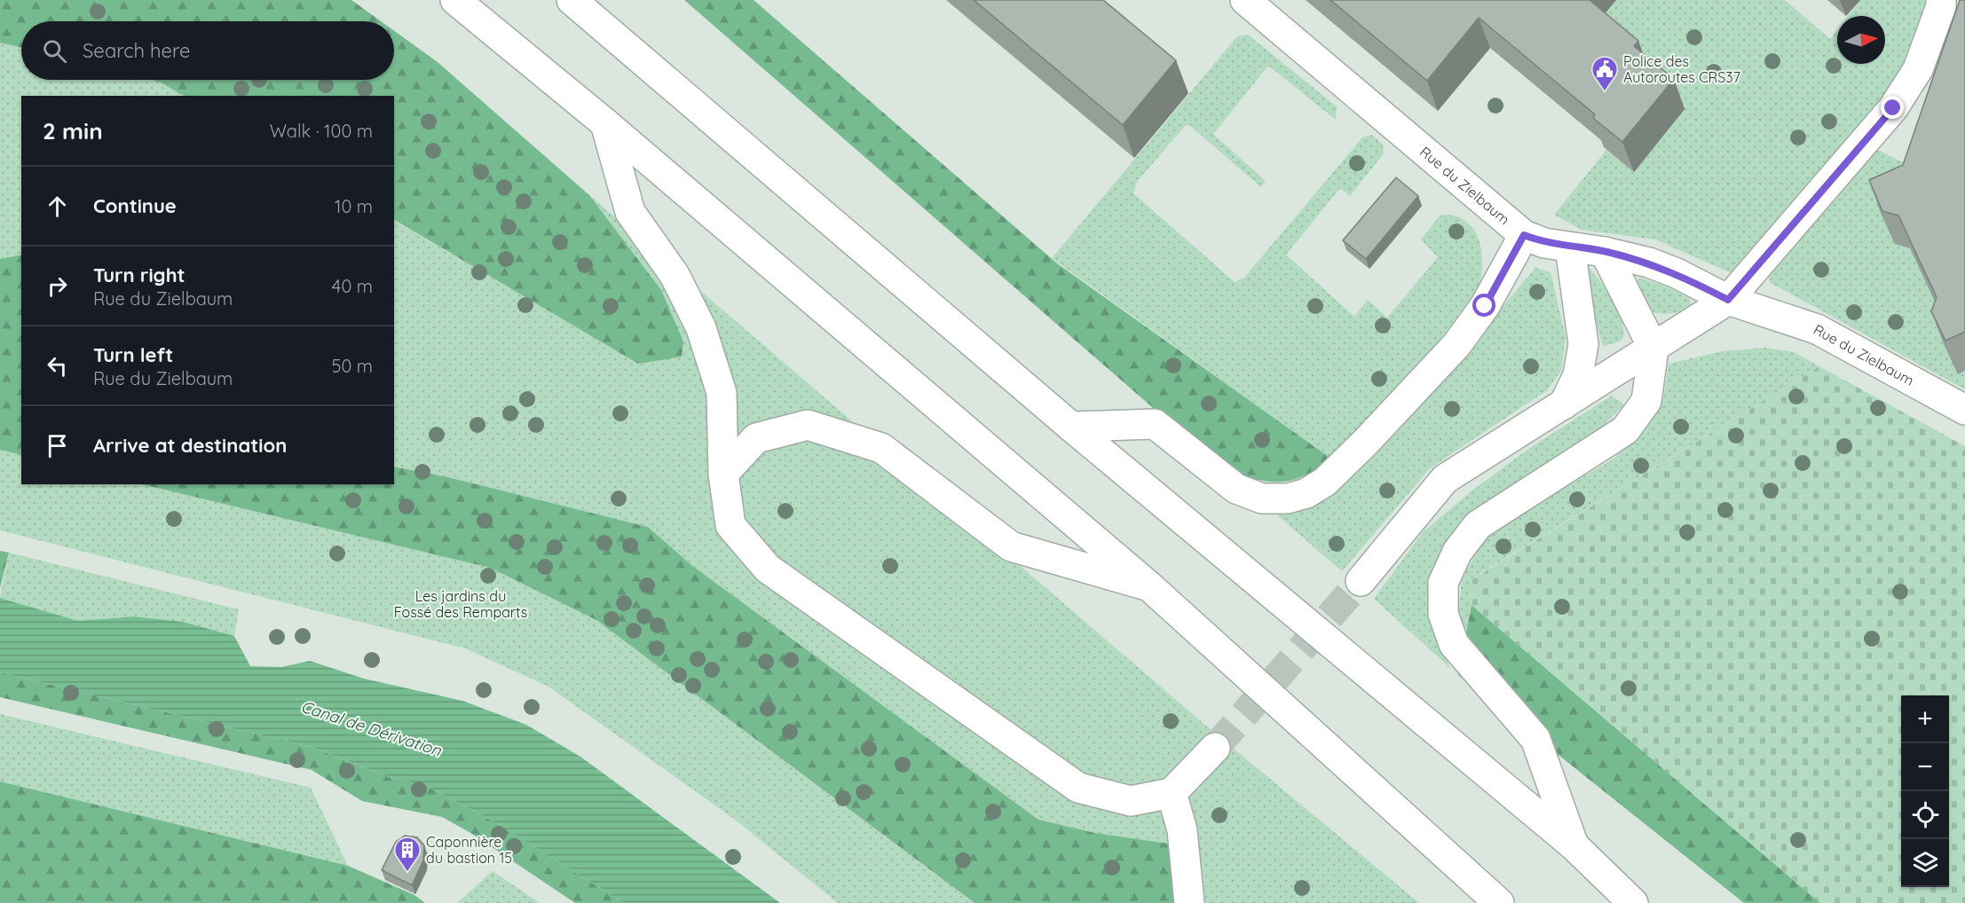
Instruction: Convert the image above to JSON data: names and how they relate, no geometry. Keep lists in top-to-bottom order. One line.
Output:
{"streets":{"main road":["Rue du Zielbaum"]},"water":["Canal de Dérivation"],"parks":["Les jardins du Fossé des Remparts"],"places":{"public building":["Police des Autoroutes CRS37"],"building":["Caponnière du bastion 15"]},"north":"right","page":{"search":"Search here","heading":["2 min","Walk · 100 m"],"list":[["Continue","10 m"],["Turn right","Rue du Zielbaum","40 m"],["Turn left","Rue du Zielbaum","50 m"],"Arrive at destination"],"map_buttons":["+","−"]}}
